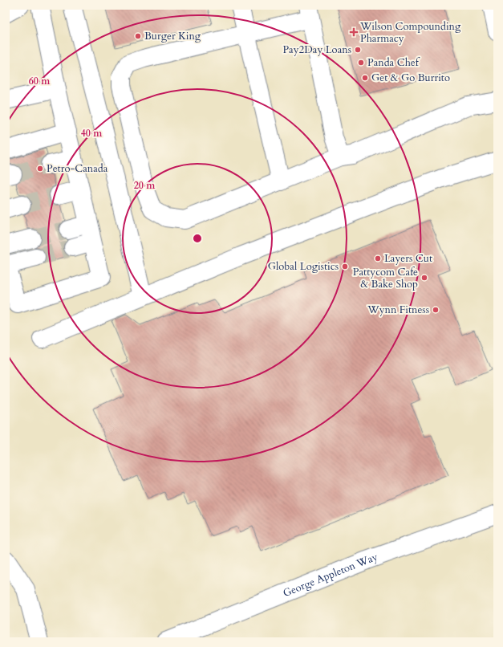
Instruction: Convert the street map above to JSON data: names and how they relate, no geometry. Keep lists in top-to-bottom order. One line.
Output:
{"streets":{"street":["George Appleton Way"]},"places":{"health":["Wilson Compounding Pharmacy"],"other":["Burger King","Pay2Day Loans","Panda Chef","Get & Go Burrito","Petro-Canada","Layers Cut","Global Logistics","Pattycom Cafe & Bake Shop","Wynn Fitness"]},"rings":["60 m","40 m","20 m"]}
